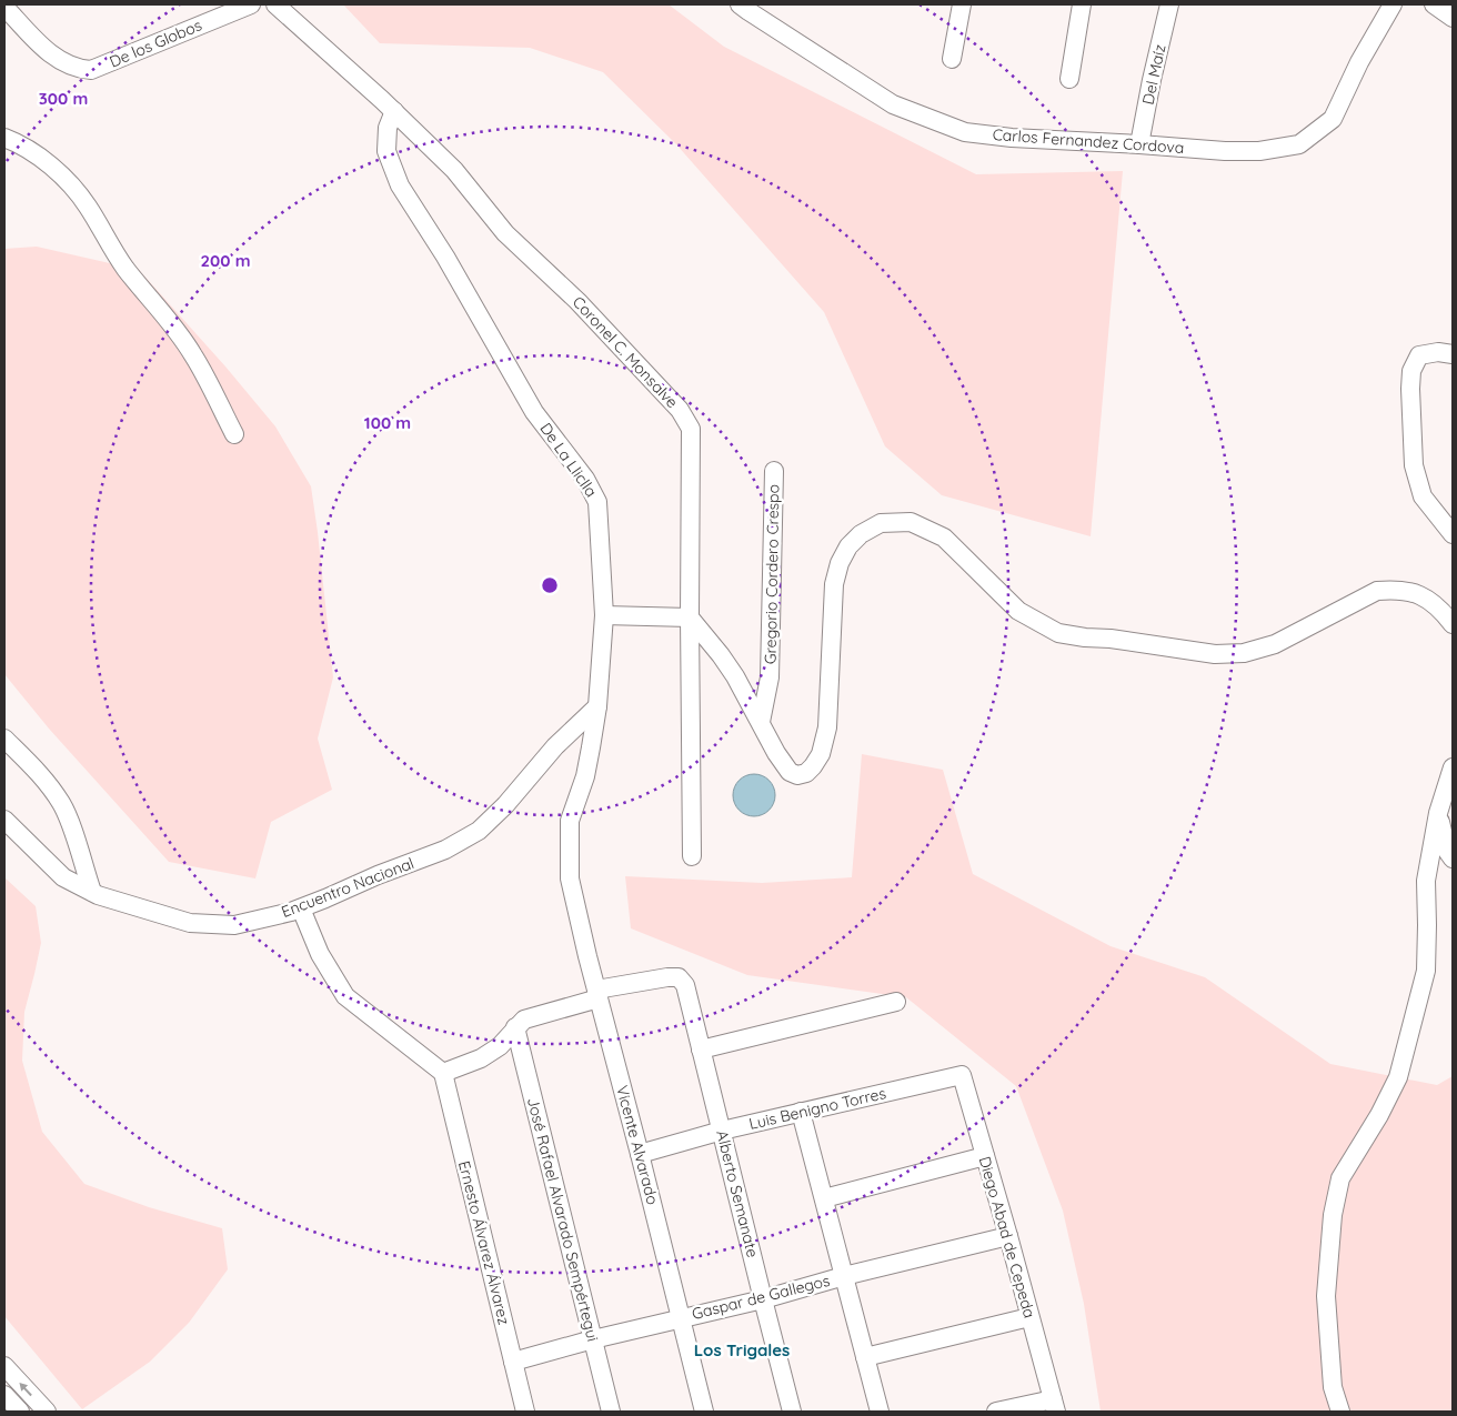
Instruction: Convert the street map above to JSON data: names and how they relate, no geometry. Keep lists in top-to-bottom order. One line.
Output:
{"streets":{"street":["De los Globos","Del Maíz","Carlos Fernandez Cordova","Coronel C. Monsalve","De La Lliclla","Gregorio Cordero Crespo","Encuentro Nacional","Luis Benigno Torres","Vicente Alvarado","Alberto Semanate","José Rafael Alvarado Sempértegui","Diego Abad de Cepeda","Ernesto Álvarez Álvarez","Gaspar de Gallegos"]},"crossings":[["Del Maíz","Carlos Fernandez Cordova"],["Coronel C. Monsalve","De La Lliclla"],["De La Lliclla","Encuentro Nacional"],["De La Lliclla","Vicente Alvarado"],["Luis Benigno Torres","Vicente Alvarado"],["Luis Benigno Torres","Alberto Semanate"],["Luis Benigno Torres","Diego Abad de Cepeda"],["Vicente Alvarado","Alberto Semanate"],["Vicente Alvarado","Gaspar de Gallegos"],["Alberto Semanate","Gaspar de Gallegos"],["José Rafael Alvarado Sempértegui","Gaspar de Gallegos"],["Diego Abad de Cepeda","Gaspar de Gallegos"],["Ernesto Álvarez Álvarez","Gaspar de Gallegos"]],"districts":["Los Trigales"],"rings":["300 m","200 m","100 m"]}
